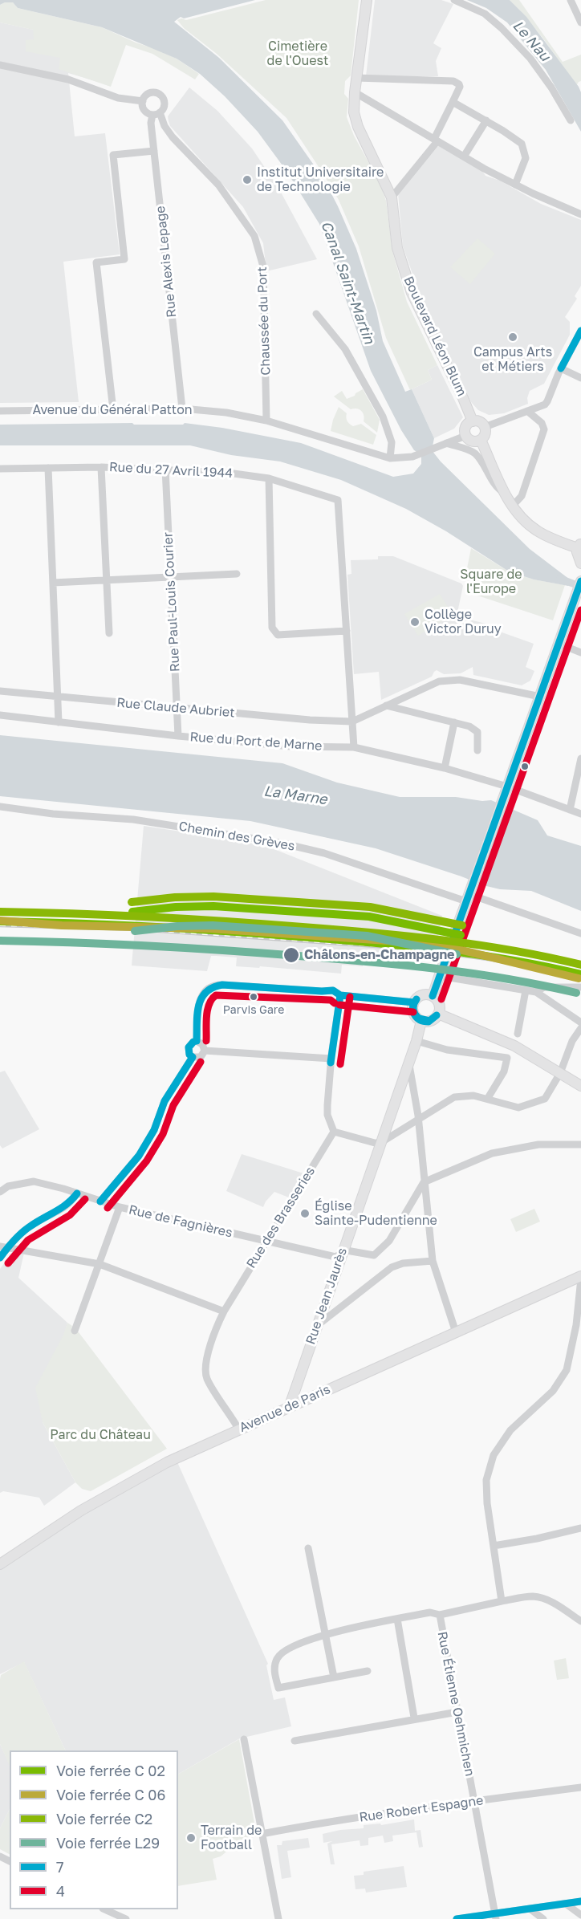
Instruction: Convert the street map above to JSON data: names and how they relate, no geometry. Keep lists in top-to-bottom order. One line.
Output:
{"streets":{"main road":["Boulevard Léon Blum","Rue Jean Jaurès","Avenue de Paris"],"street":["Rue Alexis Lepage","Chaussée du Port","Avenue du Général Patton","Rue du 27 Avril 1944","Rue Paul-Louis Courier","Rue Claude Aubriet","Rue du Port de Marne","Chemin des Grèves","Rue des Brasseries","Rue de Fagnières","Rue Étienne Oehmichen","Rue Robert Espagne"]},"crossings":[["Rue Alexis Lepage","Chaussée du Port"],["Rue Alexis Lepage","Avenue du Général Patton"],["Chaussée du Port","Avenue du Général Patton"],["Boulevard Léon Blum","Avenue du Général Patton"],["Rue du 27 Avril 1944","Rue Paul-Louis Courier"],["Rue Paul-Louis Courier","Rue Claude Aubriet"],["Rue Paul-Louis Courier","Rue du Port de Marne"],["Rue des Brasseries","Rue de Fagnières"],["Rue des Brasseries","Avenue de Paris"],["Rue de Fagnières","Rue Jean Jaurès"],["Rue Jean Jaurès","Avenue de Paris"],["Rue Étienne Oehmichen","Rue Robert Espagne"]],"water":["Le Nau","Canal Saint-Martin","La Marne"],"parks":["Cimetière de l'Ouest","Square de l'Europe","Parc du Château"],"places":["Institut Universitaire de Technologie","Campus Arts et Métiers","Collège Victor Duruy","Châlons-en-Champagne","Parvis Gare","Église Sainte-Pudentienne","Terrain de Football"],"lines":["transit line 7","transit line 4","rail line C2","rail line L29"],"legend":["Voie ferrée C 02","Voie ferrée C 06","Voie ferrée C2","Voie ferrée L29","7","4"]}
